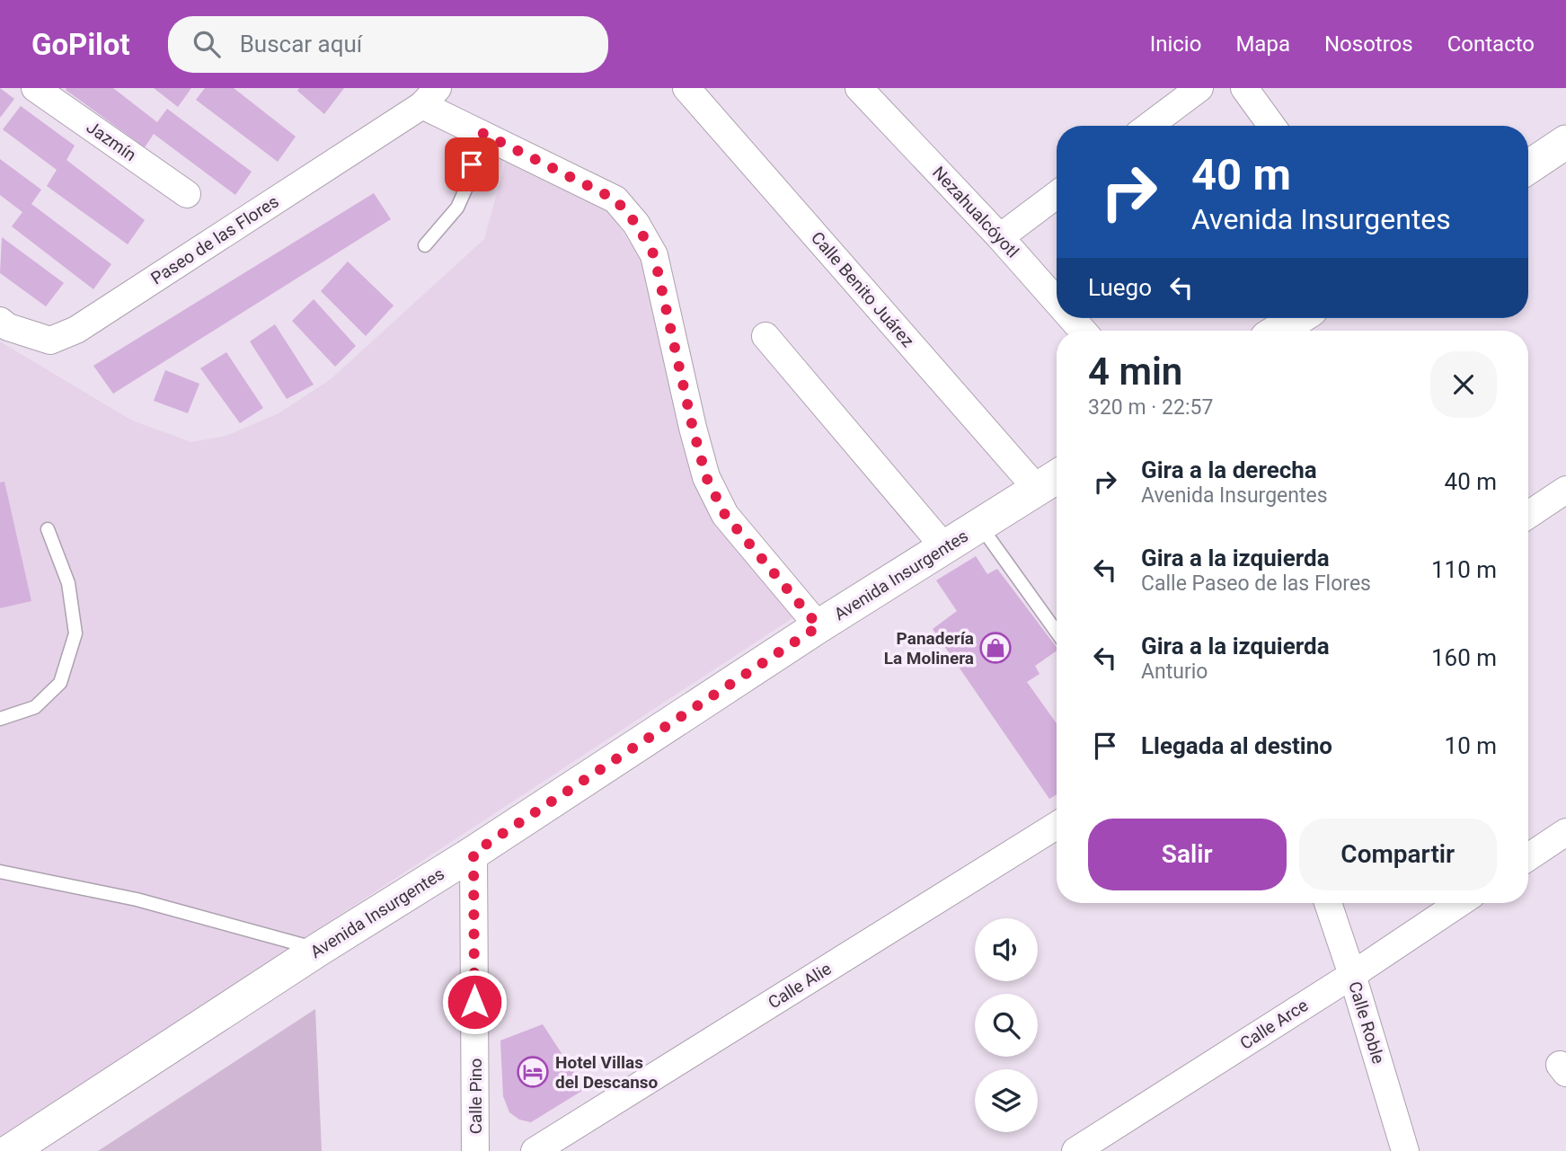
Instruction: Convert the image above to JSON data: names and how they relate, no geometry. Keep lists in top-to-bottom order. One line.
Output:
{"streets":{"street":["Jazmín","Nezahualcóyotl","Paseo de las Flores","Calle Benito Juárez","Avenida Insurgentes","Calle Alie","Calle Roble","Calle Arce","Calle Pino"]},"crossings":[["Calle Benito Juárez","Avenida Insurgentes"],["Avenida Insurgentes","Calle Pino"],["Calle Roble","Calle Arce"]],"places":{"shop":["Panadería La Molinera"],"hotel":["Hotel Villas del Descanso"]},"page":{"header":"GoPilot","search":"Buscar aquí","nav":["Inicio","Mapa","Nosotros","Contacto"],"turn":["40 m","Avenida Insurgentes"],"then":"Luego","heading":["4 min","320 m · 22:57"],"list":[{"name":"Gira a la derecha","note":"Avenida Insurgentes","value":"40 m"},{"name":"Gira a la izquierda","note":"Calle Paseo de las Flores","value":"110 m"},{"name":"Gira a la izquierda","note":"Anturio","value":"160 m"},{"name":"Llegada al destino","value":"10 m"}],"buttons":["Salir","Compartir"]}}
